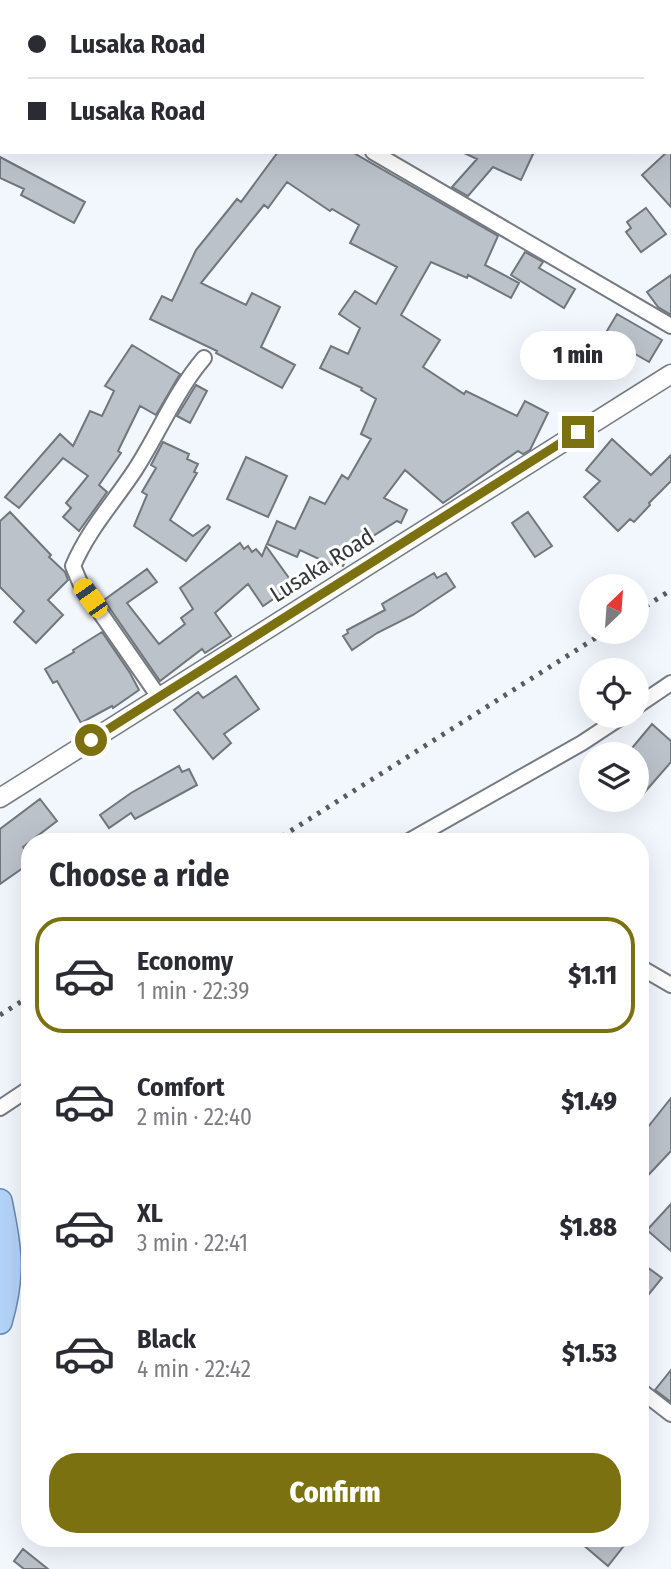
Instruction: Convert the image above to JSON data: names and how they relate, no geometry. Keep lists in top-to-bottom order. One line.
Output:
{"streets":{"street":["Lusaka Road"]},"north":"top right","page":{"banner":["Lusaka Road","Lusaka Road"],"bubble":"1 min","heading":"Choose a ride","list":[{"name":"Economy","note":"1 min · 22:39","value":"$1.11"},{"name":"Comfort","note":"2 min · 22:40","value":"$1.49"},{"name":"XL","note":"3 min · 22:41","value":"$1.88"},{"name":"Black","note":"4 min · 22:42","value":"$1.53"}],"buttons":"Confirm"}}
